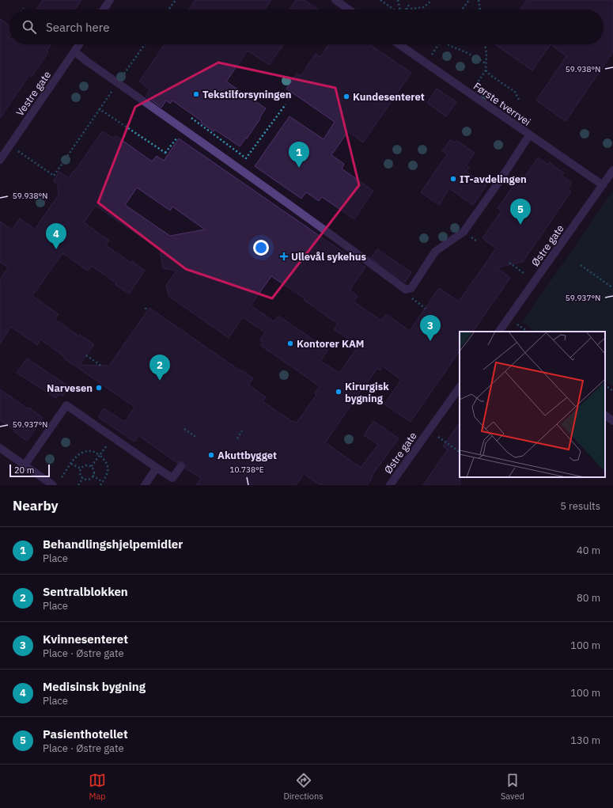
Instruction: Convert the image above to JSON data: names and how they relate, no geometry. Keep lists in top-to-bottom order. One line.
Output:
{"streets":{"street":["Vestre gate","Første tverrvei","Østre gate"]},"crossings":[["Første tverrvei","Østre gate"]],"places":{"other":["Tekstilforsyningen","Kundesenteret","IT-avdelingen","Kontorer KAM","Narvesen","Kirurgisk bygning","Akuttbygget"],"health":["Ullevål sykehus"]},"scale_bar":"20 m","page":{"search":"Search here","pins":["1","5","4","3","2"],"scale":"20 m","heading":["Nearby","5 results"],"list":[{"mark":"1","name":"Behandlingshjelpemidler","note":"Place","value":"40 m"},{"mark":"2","name":"Sentralblokken","note":"Place","value":"80 m"},{"mark":"3","name":"Kvinnesenteret","note":"Place · Østre gate","value":"100 m"},{"mark":"4","name":"Medisinsk bygning","note":"Place","value":"100 m"},{"mark":"5","name":"Pasienthotellet","note":"Place · Østre gate","value":"130 m"}],"nav":["Map","Directions","Saved"]},"coordinates":["59.938°N","59.937°N","10.738°E"]}
